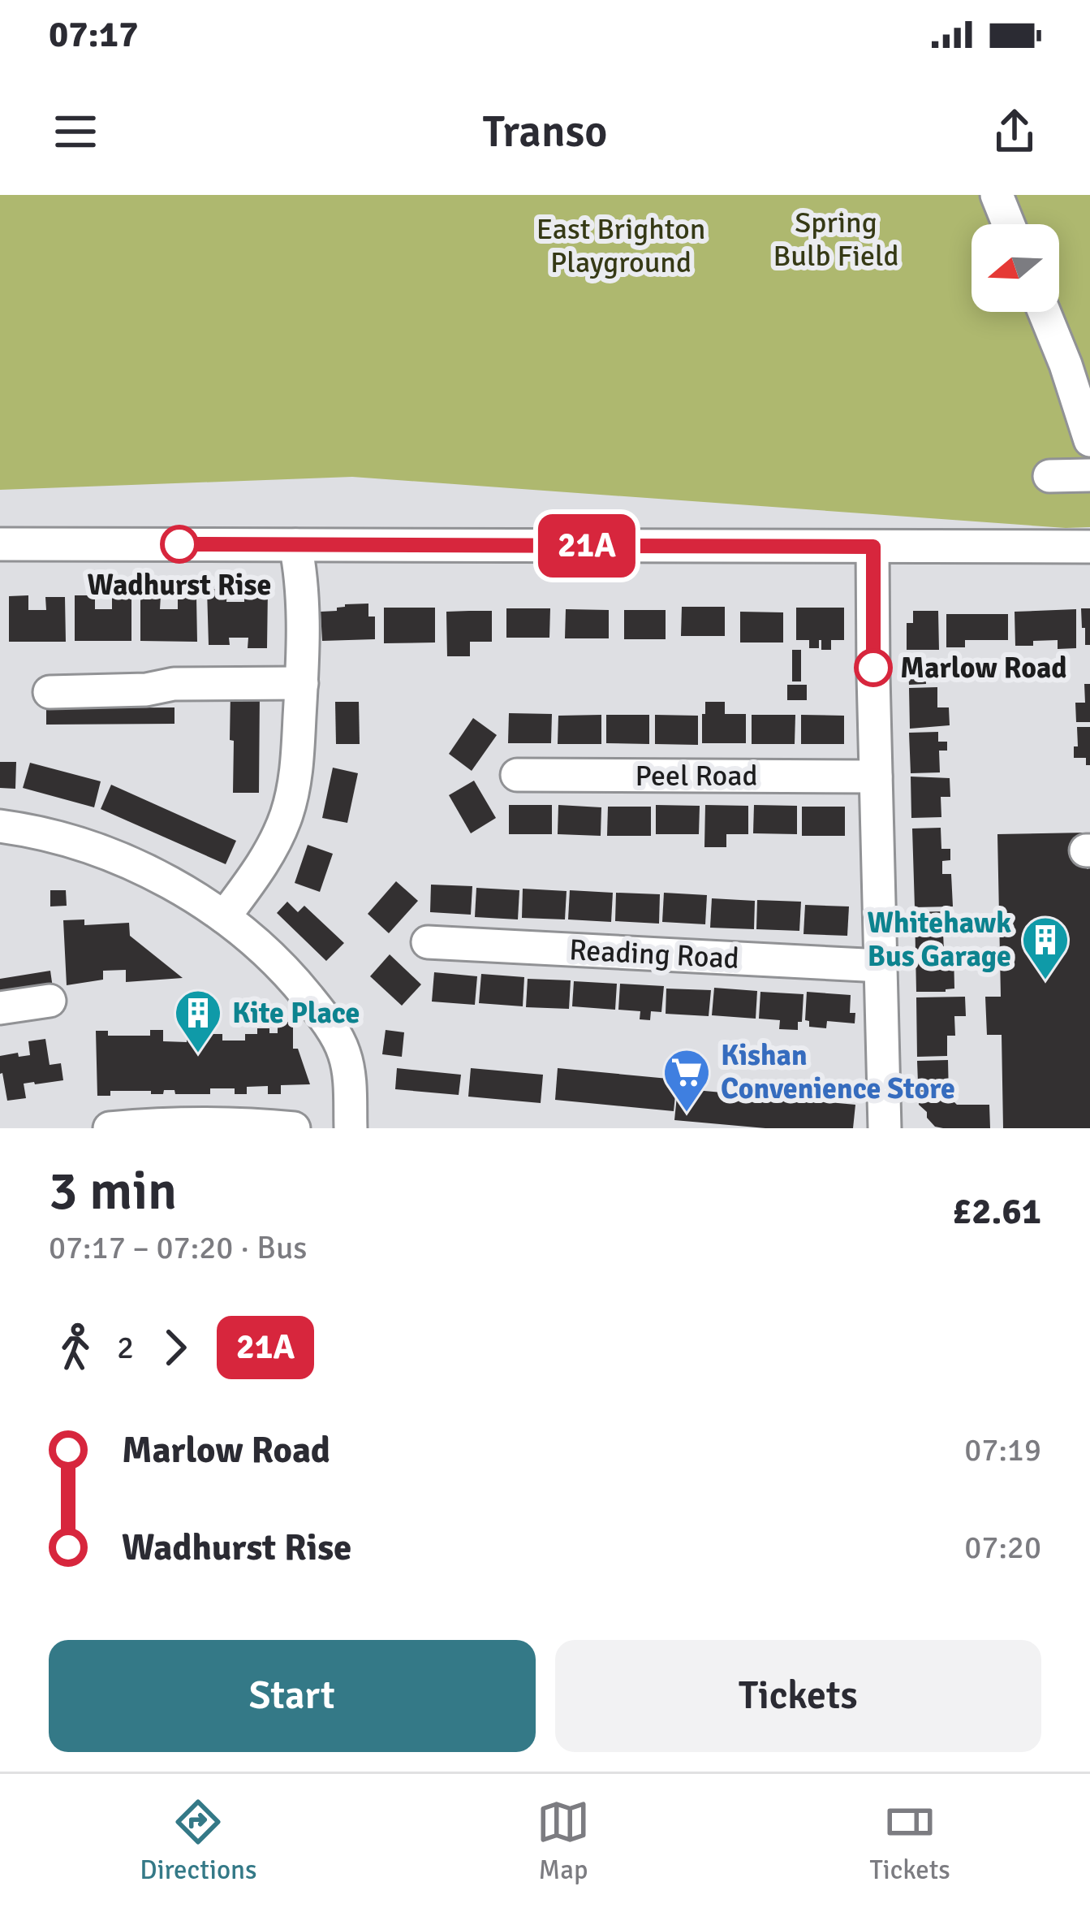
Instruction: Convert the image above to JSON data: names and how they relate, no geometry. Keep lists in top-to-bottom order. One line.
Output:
{"streets":{"street":["Peel Road","Reading Road"]},"parks":["Spring Bulb Field","East Brighton Playground"],"places":{"other":["Wadhurst Rise","Marlow Road"],"building":["Whitehawk Bus Garage","Kite Place"],"supermarket":["Kishan Convenience Store"]},"lines":["bus line 21A"],"north":"left","page":{"status":"07:17","header":"Transo","on_map":"21A","heading":["3 min","07:17 – 07:20 · Bus","£2.61"],"legs":["2","21A"],"list":[{"name":"Marlow Road","value":"07:19"},{"name":"Wadhurst Rise","value":"07:20"}],"buttons":["Start","Tickets"],"tabs":["Directions","Map","Tickets"]}}
